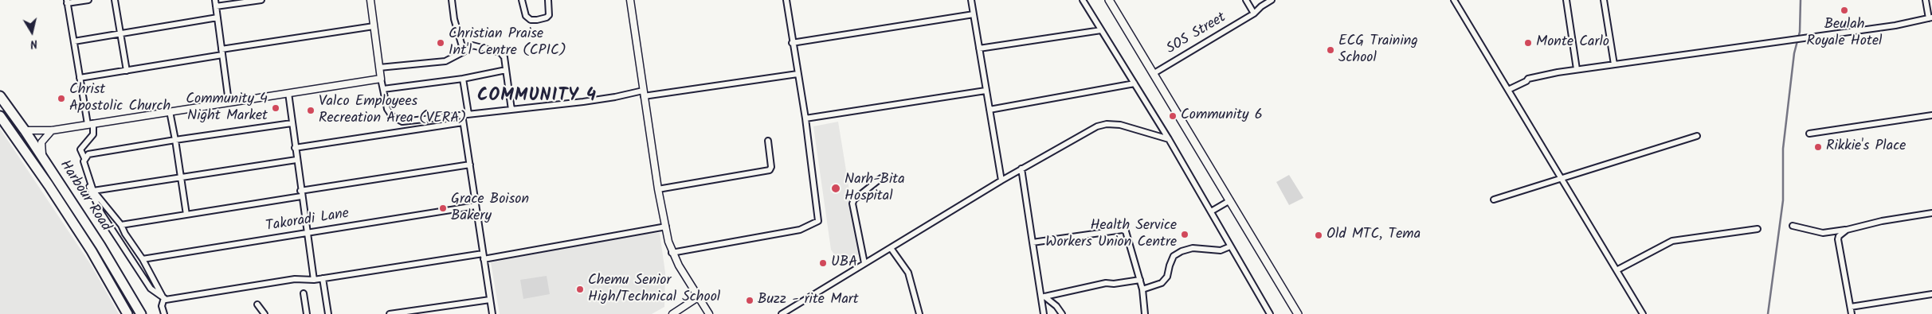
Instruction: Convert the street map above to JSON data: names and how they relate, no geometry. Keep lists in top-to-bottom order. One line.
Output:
{"streets":{"highway":["Harbour Road"],"street":["SOS Street","Takoradi Lane"]},"districts":["COMMUNITY 4"],"places":["Beulah Royale Hotel","Christian Praise Int'l Centre (CPIC)","Monte Carlo","ECG Training School","Christ Apostolic Church","Community 4 Night Market","Valco Employees Recreation Area (VERA)","Community 6","Rikkie's Place","Narh-Bita Hospital","Grace Boison Bakery","Health Service Workers Union Centre","Old MTC, Tema","UBA","Chemu Senior High/Technical School","Buzz - rite Mart"],"north":"bottom"}
